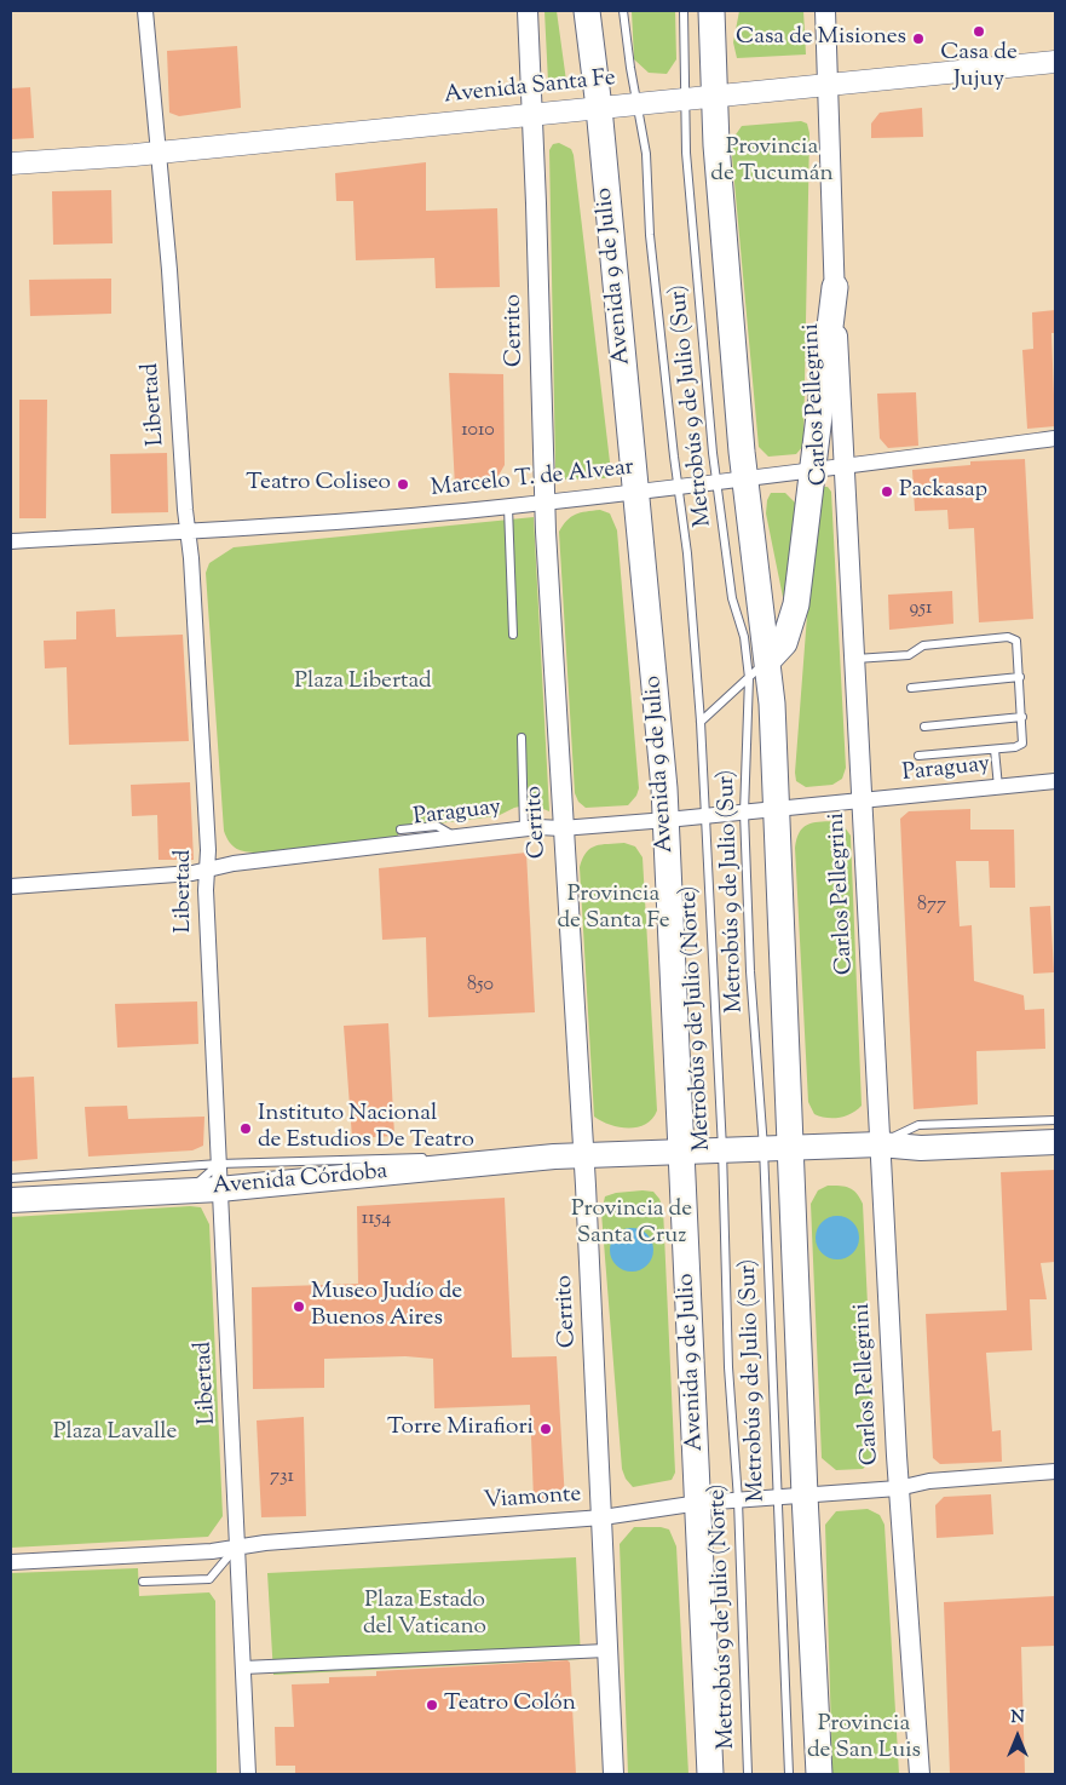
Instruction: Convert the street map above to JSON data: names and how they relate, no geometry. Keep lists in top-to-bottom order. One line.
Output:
{"streets":{"highway":["Avenida 9 de Julio"],"main road":["Avenida Santa Fe","Avenida Córdoba"],"street":["Cerrito","Libertad","Carlos Pellegrini","Marcelo T. de Alvear","Paraguay","Viamonte"],"lane":["Metrobús 9 de Julio (Sur)","Metrobús 9 de Julio (Norte)"]},"crossings":[["Avenida Santa Fe","Avenida 9 de Julio"],["Avenida Santa Fe","Cerrito"],["Avenida Santa Fe","Libertad"],["Avenida Santa Fe","Carlos Pellegrini"],["Avenida Santa Fe","Metrobús 9 de Julio (Sur)"],["Avenida Santa Fe","Metrobús 9 de Julio (Norte)"],["Avenida 9 de Julio","Marcelo T. de Alvear"],["Avenida 9 de Julio","Paraguay"],["Avenida 9 de Julio","Avenida Córdoba"],["Avenida 9 de Julio","Viamonte"],["Cerrito","Marcelo T. de Alvear"],["Cerrito","Paraguay"],["Cerrito","Avenida Córdoba"],["Cerrito","Viamonte"],["Libertad","Marcelo T. de Alvear"],["Libertad","Paraguay"],["Libertad","Avenida Córdoba"],["Libertad","Viamonte"],["Carlos Pellegrini","Marcelo T. de Alvear"],["Carlos Pellegrini","Paraguay"],["Carlos Pellegrini","Avenida Córdoba"],["Carlos Pellegrini","Viamonte"],["Metrobús 9 de Julio (Sur)","Marcelo T. de Alvear"],["Metrobús 9 de Julio (Sur)","Paraguay"],["Metrobús 9 de Julio (Sur)","Avenida Córdoba"],["Metrobús 9 de Julio (Sur)","Viamonte"],["Marcelo T. de Alvear","Metrobús 9 de Julio (Norte)"],["Paraguay","Metrobús 9 de Julio (Norte)"],["Metrobús 9 de Julio (Norte)","Avenida Córdoba"],["Metrobús 9 de Julio (Norte)","Viamonte"]],"parks":["Provincia de Tucumán","Plaza Libertad","Provincia de Santa Fe","Provincia de Santa Cruz","Plaza Lavalle","Plaza Estado del Vaticano","Provincia de San Luis"],"places":["Casa de Jujuy","Casa de Misiones","Teatro Coliseo","Packasap","Instituto Nacional de Estudios De Teatro","Museo Judío de Buenos Aires","Torre Mirafiori","Teatro Colón"],"house_numbers":["1010","951","877","850","1154","731"],"north":"top"}
